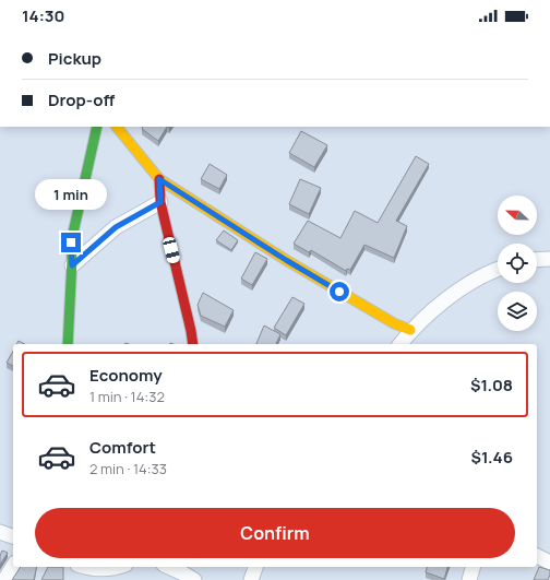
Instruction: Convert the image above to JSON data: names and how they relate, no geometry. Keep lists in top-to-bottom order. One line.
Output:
{"north":"left","page":{"status":"14:30","banner":["Pickup","Drop-off"],"bubble":"1 min","list":[{"name":"Economy","note":"1 min · 14:32","value":"$1.08"},{"name":"Comfort","note":"2 min · 14:33","value":"$1.46"}],"buttons":"Confirm"}}
